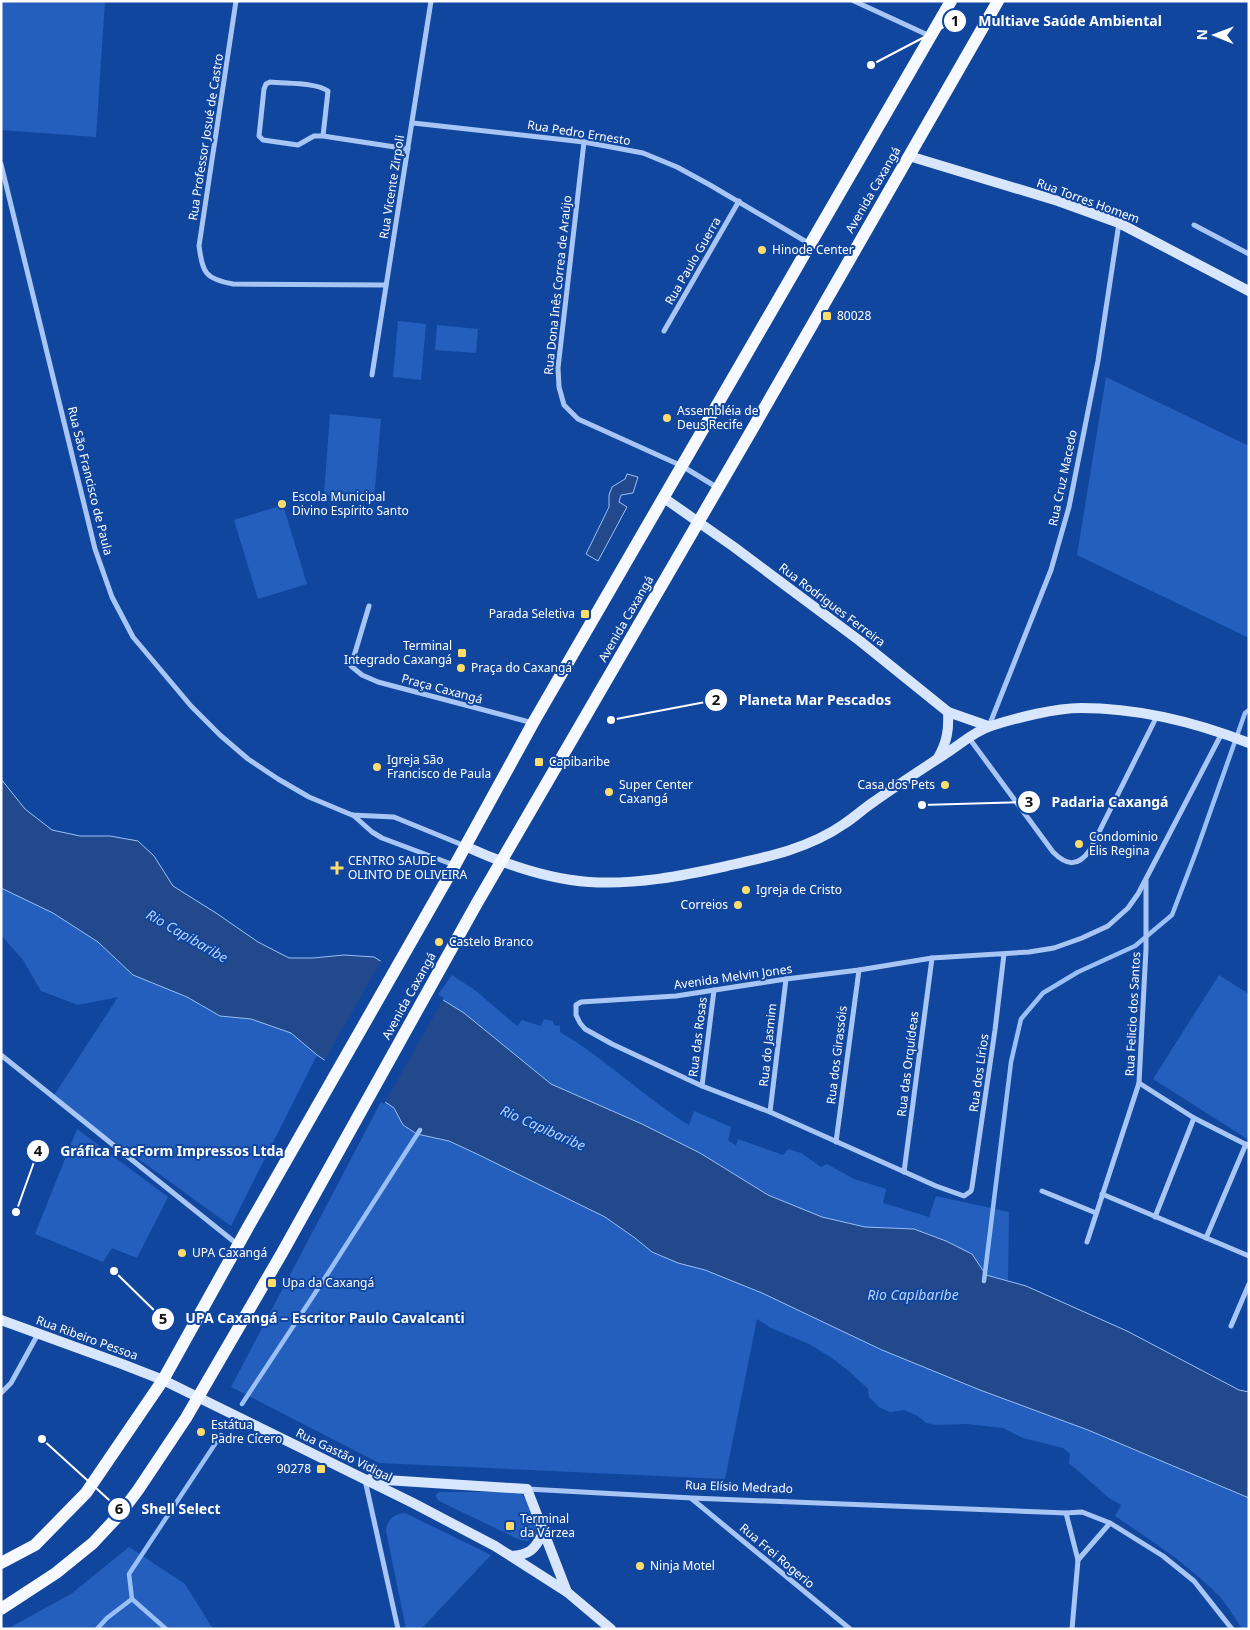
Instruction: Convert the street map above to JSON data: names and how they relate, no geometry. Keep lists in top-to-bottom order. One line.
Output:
{"streets":{"main road":["Avenida Caxangá"],"street":["Rua Pedro Ernesto","Rua Professor Josué de Castro","Rua Vicente Zirpoli","Rua Torres Homem","Rua Paulo Guerra","Rua Dona Inês Correa de Araújo","Rua Cruz Macedo","Rua São Francisco de Paula","Rua Rodrigues Ferreira","Praça Caxangá","Avenida Melvin Jones","Rua Felicio dos Santos","Rua das Rosas","Rua do Jasmim","Rua dos Girassóis","Rua das Orquídeas","Rua dos Lírios","Rua Ribeiro Pessoa","Rua Gastão Vidigal","Rua Elísio Medrado","Rua Frei Rogerio"]},"crossings":[["Rua Pedro Ernesto","Rua Vicente Zirpoli"],["Rua Pedro Ernesto","Avenida Caxangá"],["Rua Pedro Ernesto","Rua Paulo Guerra"],["Rua Pedro Ernesto","Rua Dona Inês Correa de Araújo"],["Rua Professor Josué de Castro","Rua Vicente Zirpoli"],["Avenida Caxangá","Rua Torres Homem"],["Avenida Caxangá","Rua Dona Inês Correa de Araújo"],["Avenida Caxangá","Rua São Francisco de Paula"],["Avenida Caxangá","Rua Rodrigues Ferreira"],["Avenida Caxangá","Praça Caxangá"],["Avenida Caxangá","Rua Ribeiro Pessoa"],["Avenida Caxangá","Rua Gastão Vidigal"],["Rua Torres Homem","Rua Cruz Macedo"],["Rua Cruz Macedo","Rua Rodrigues Ferreira"],["Avenida Melvin Jones","Rua Felicio dos Santos"],["Avenida Melvin Jones","Rua das Rosas"],["Avenida Melvin Jones","Rua do Jasmim"],["Avenida Melvin Jones","Rua dos Girassóis"],["Avenida Melvin Jones","Rua das Orquídeas"],["Avenida Melvin Jones","Rua dos Lírios"],["Rua Ribeiro Pessoa","Rua Gastão Vidigal"],["Rua Gastão Vidigal","Rua Elísio Medrado"],["Rua Elísio Medrado","Rua Frei Rogerio"]],"water":["Rio Capibaribe"],"places":{"other":["Multiave Saúde Ambiental","Hinode Center","Assembléia de Deus Recife","Escola Municipal Divino Espírito Santo","Praça do Caxangá","Planeta Mar Pescados","Igreja São Francisco de Paula","Casa dos Pets","Super Center Caxangá","Padaria Caxangá","Condominio Elis Regina","Igreja de Cristo","Correios","Castelo Branco","Gráfica FacForm Impressos Ltda","UPA Caxangá","UPA Caxangá – Escritor Paulo Cavalcanti","Estátua Padre Cícero","Shell Select","Ninja Motel"],"transit":["80028","Parada Seletiva","Terminal Integrado Caxangá","Capibaribe","Upa da Caxangá","90278","Terminal da Várzea"],"health":["CENTRO SAUDE OLINTO DE OLIVEIRA"]},"north":"left"}
